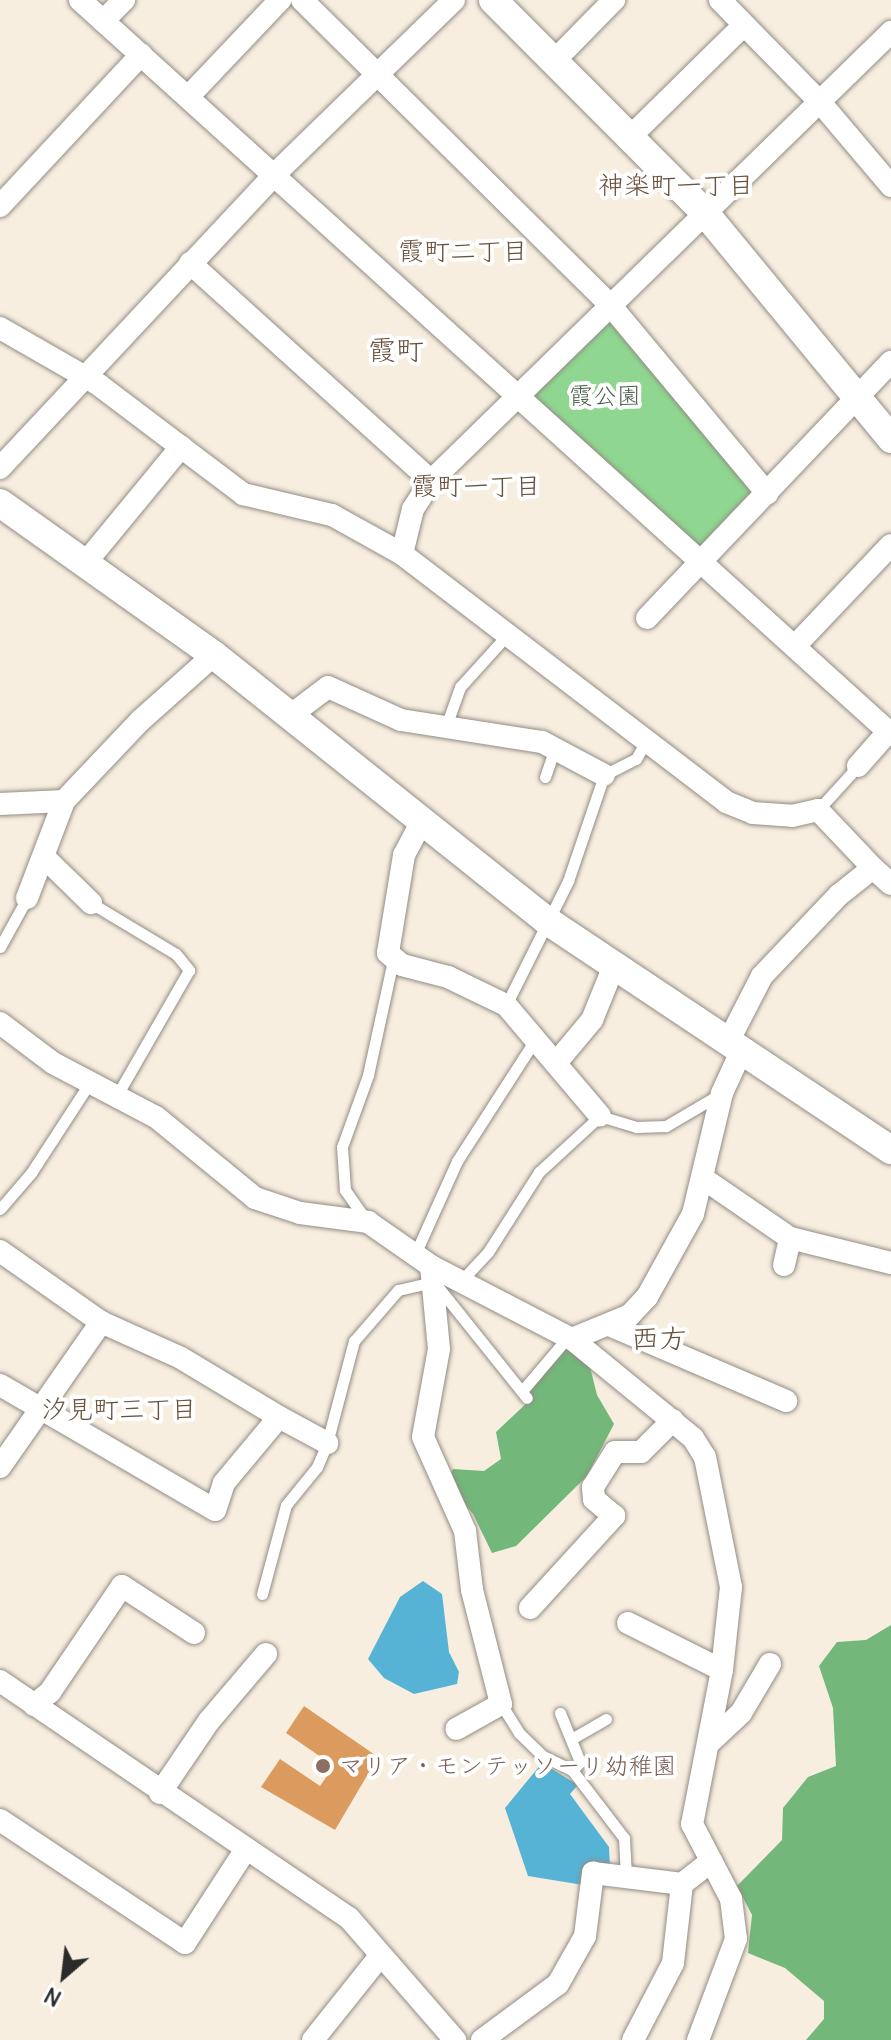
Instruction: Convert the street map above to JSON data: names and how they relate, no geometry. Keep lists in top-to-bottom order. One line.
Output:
{"districts":["神楽町一丁目","霞町二丁目","霞町","霞町一丁目","西方","汐見町三丁目"],"parks":["霞公園"],"places":["マリア・モンテッソーリ幼稚園"],"north":"bottom left"}
